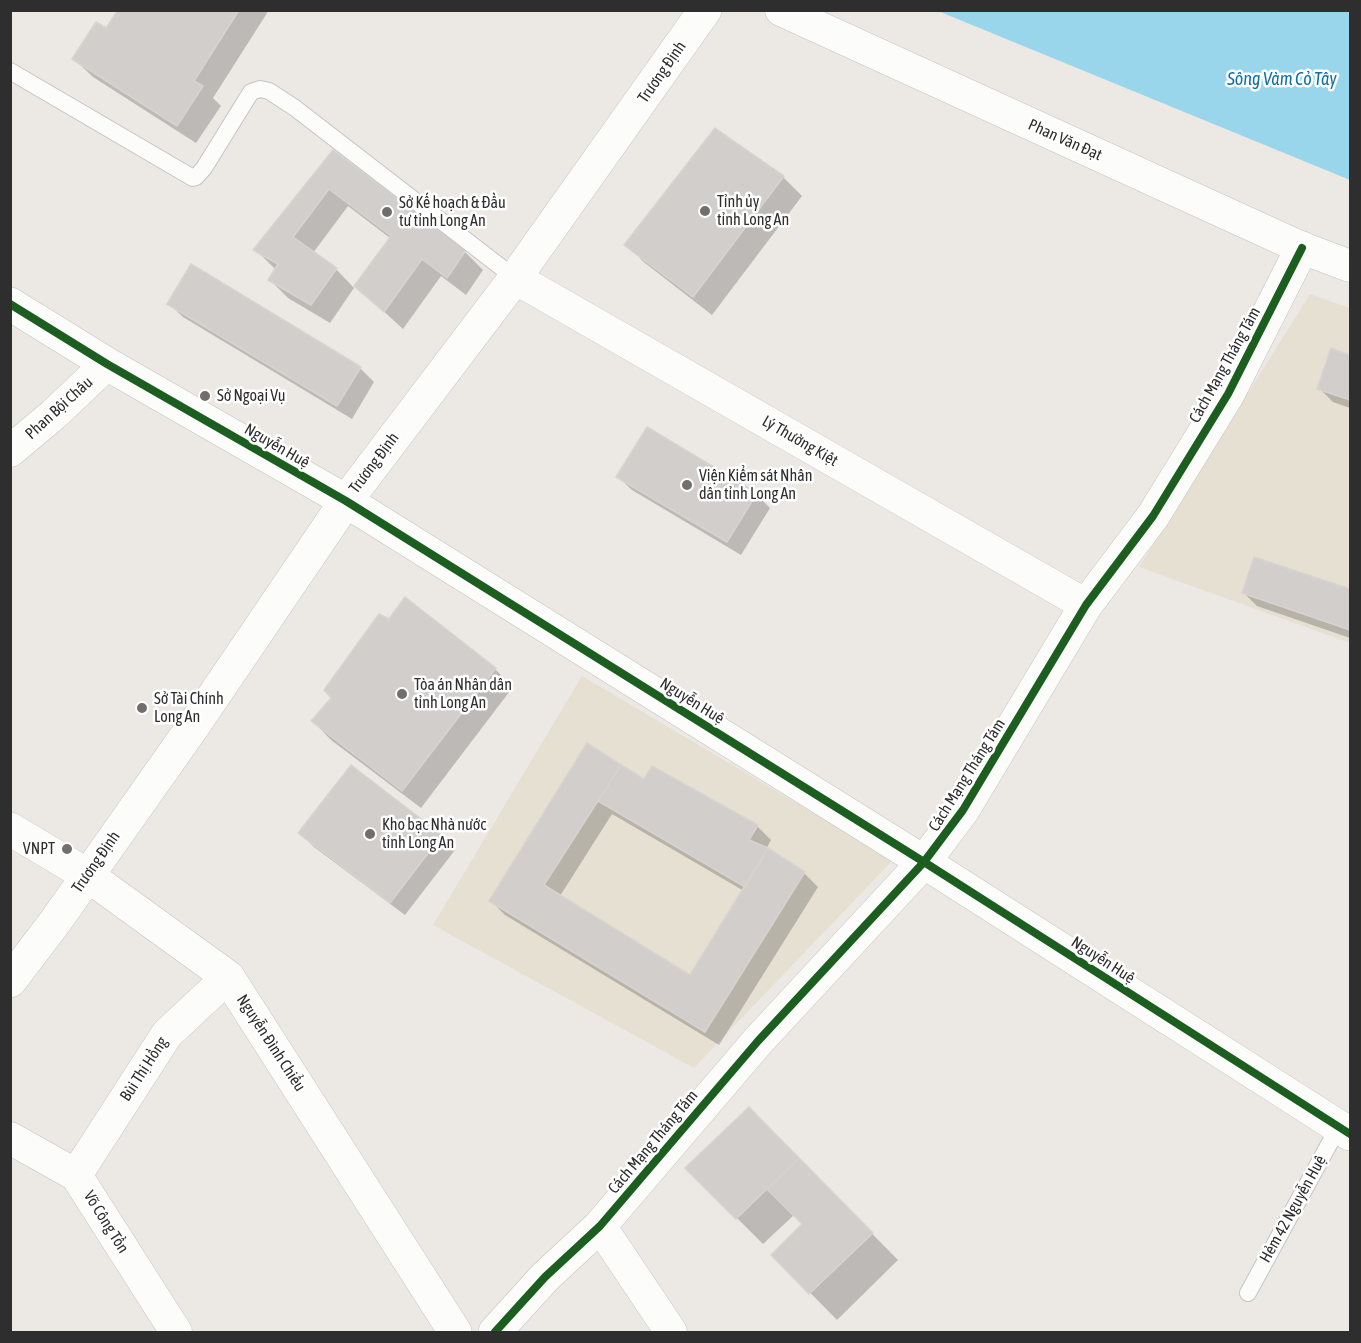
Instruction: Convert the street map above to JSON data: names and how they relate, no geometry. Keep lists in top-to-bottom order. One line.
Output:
{"streets":{"street":["Trương Định","Phan Văn Đạt","Cách Mạng Tháng Tám","Phan Bội Châu","Lý Thường Kiệt","Nguyễn Huệ","Nguyễn Đình Chiểu","Bùi Thị Hồng","Võ Công Tồn"],"lane":["Hẻm 42 Nguyễn Huệ"]},"crossings":[["Trương Định","Lý Thường Kiệt"],["Trương Định","Nguyễn Huệ"],["Trương Định","Nguyễn Đình Chiểu"],["Phan Văn Đạt","Cách Mạng Tháng Tám"],["Cách Mạng Tháng Tám","Lý Thường Kiệt"],["Cách Mạng Tháng Tám","Nguyễn Huệ"],["Phan Bội Châu","Nguyễn Huệ"],["Nguyễn Huệ","Hẻm 42 Nguyễn Huệ"],["Nguyễn Đình Chiểu","Bùi Thị Hồng"],["Bùi Thị Hồng","Võ Công Tồn"]],"water":["Sông Vàm Cỏ Tây"],"places":["Tỉnh ủy tỉnh Long An","Sở Kế hoạch & Đầu tư tỉnh Long An","Sở Ngoại Vụ","Viện Kiểm sát Nhân dân tỉnh Long An","Tòa án Nhân dân tỉnh Long An","Sở Tài Chính Long An","Kho bạc Nhà nước tỉnh Long An","VNPT"]}
